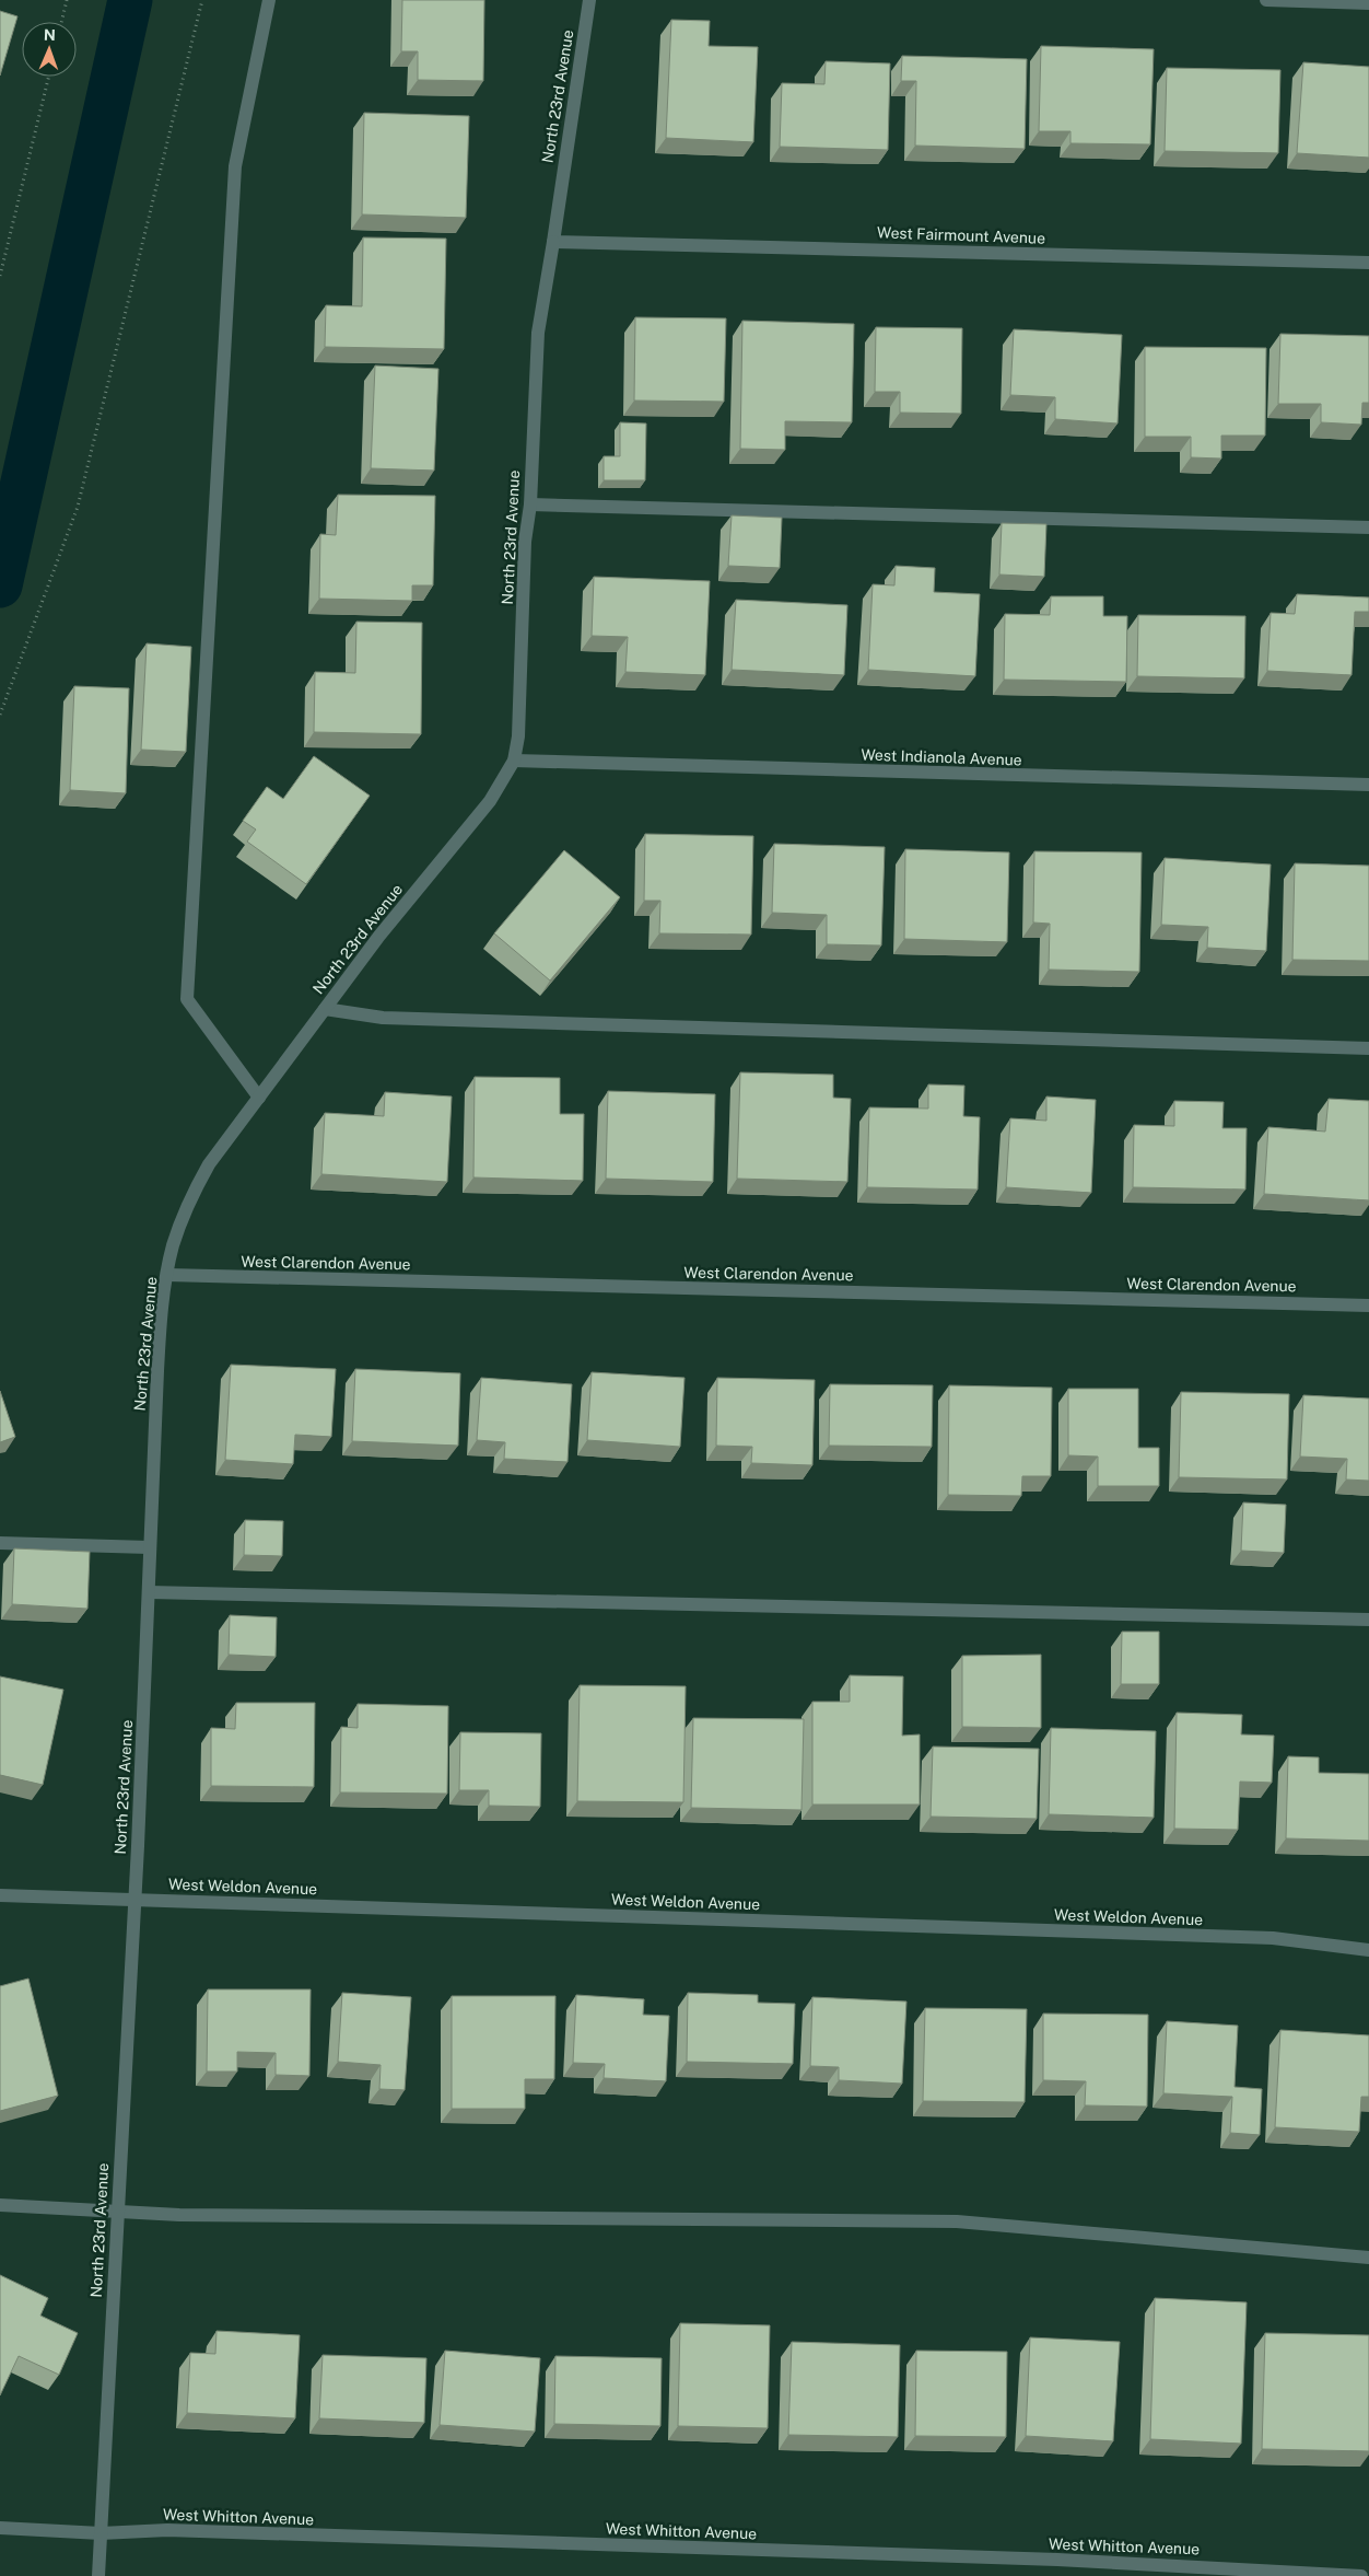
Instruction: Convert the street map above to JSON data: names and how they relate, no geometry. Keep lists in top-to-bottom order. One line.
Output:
{"streets":{"street":["North 23rd Avenue","West Fairmount Avenue","West Indianola Avenue","West Clarendon Avenue","West Weldon Avenue","West Whitton Avenue"]},"crossings":[["North 23rd Avenue","West Fairmount Avenue"],["North 23rd Avenue","West Indianola Avenue"],["North 23rd Avenue","West Clarendon Avenue"],["North 23rd Avenue","West Weldon Avenue"],["North 23rd Avenue","West Whitton Avenue"]],"north":"top"}
